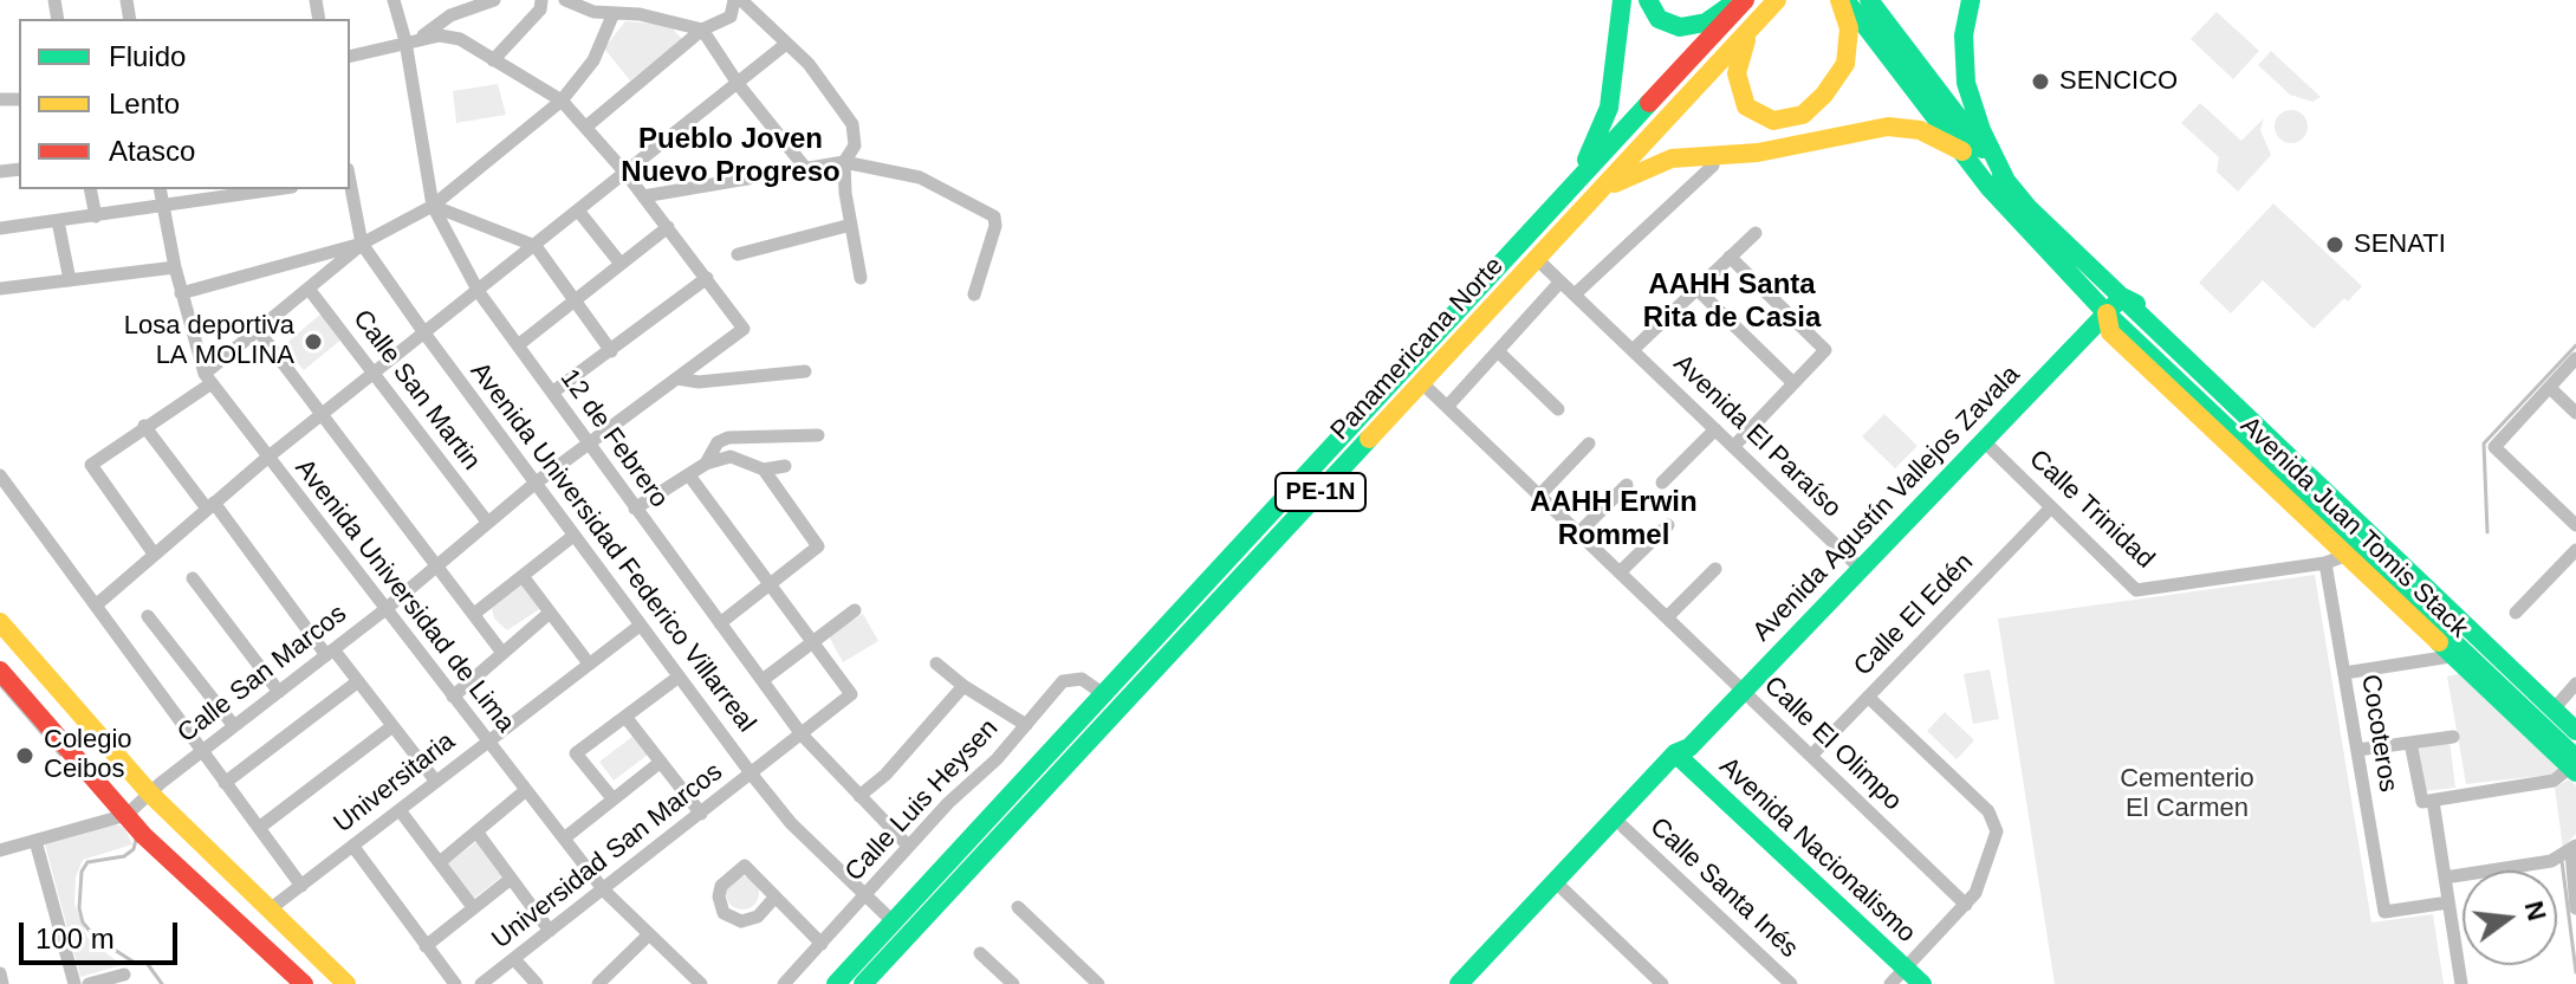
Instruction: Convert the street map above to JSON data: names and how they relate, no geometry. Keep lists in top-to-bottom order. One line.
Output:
{"streets":{"main road":["Panamericana Norte","PE-1N","Avenida Agustín Vallejos Zavala","Avenida Juan Tomis Stack","Avenida Nacionalismo"],"street":["Calle San Martin","Avenida El Paraíso","12 de Febrero","Calle Trinidad","Avenida Universidad Federico Villarreal","Avenida Universidad de Lima","Calle El Edén","Calle San Marcos","Cocoteros","Calle El Olimpo","Universitaria","Calle Luis Heysen","Universidad San Marcos","Calle Santa Inés"]},"crossings":[["Panamericana Norte","Avenida El Paraíso"],["Panamericana Norte","Avenida Universidad Federico Villarreal"],["Panamericana Norte","Calle El Olimpo"],["Panamericana Norte","Calle Luis Heysen"],["Calle San Martin","Calle San Marcos"],["Avenida El Paraíso","Avenida Agustín Vallejos Zavala"],["12 de Febrero","Calle San Marcos"],["12 de Febrero","Calle Luis Heysen"],["12 de Febrero","Universidad San Marcos"],["Avenida Agustín Vallejos Zavala","Calle Trinidad"],["Avenida Agustín Vallejos Zavala","Avenida Juan Tomis Stack"],["Avenida Agustín Vallejos Zavala","Calle El Olimpo"],["Avenida Agustín Vallejos Zavala","Avenida Nacionalismo"],["Avenida Agustín Vallejos Zavala","Calle Santa Inés"],["Calle Trinidad","Avenida Juan Tomis Stack"],["Calle Trinidad","Calle El Edén"],["Calle Trinidad","Cocoteros"],["Avenida Juan Tomis Stack","Cocoteros"],["Avenida Universidad Federico Villarreal","Calle San Marcos"],["Avenida Universidad Federico Villarreal","Universitaria"],["Avenida Universidad Federico Villarreal","Calle Luis Heysen"],["Avenida Universidad Federico Villarreal","Universidad San Marcos"],["Avenida Universidad de Lima","Calle San Marcos"],["Avenida Universidad de Lima","Universitaria"],["Avenida Universidad de Lima","Universidad San Marcos"],["Calle El Edén","Calle El Olimpo"]],"districts":["Pueblo Joven Nuevo Progreso","AAHH Santa Rita de Casia","AAHH Erwin Rommel"],"parks":["Cementerio El Carmen"],"places":["SENCICO","SENATI","Losa deportiva LA MOLINA","Colegio Ceibos"],"legend":["Fluido","Lento","Atasco"],"scale_bar":"100 m","north":"right"}
